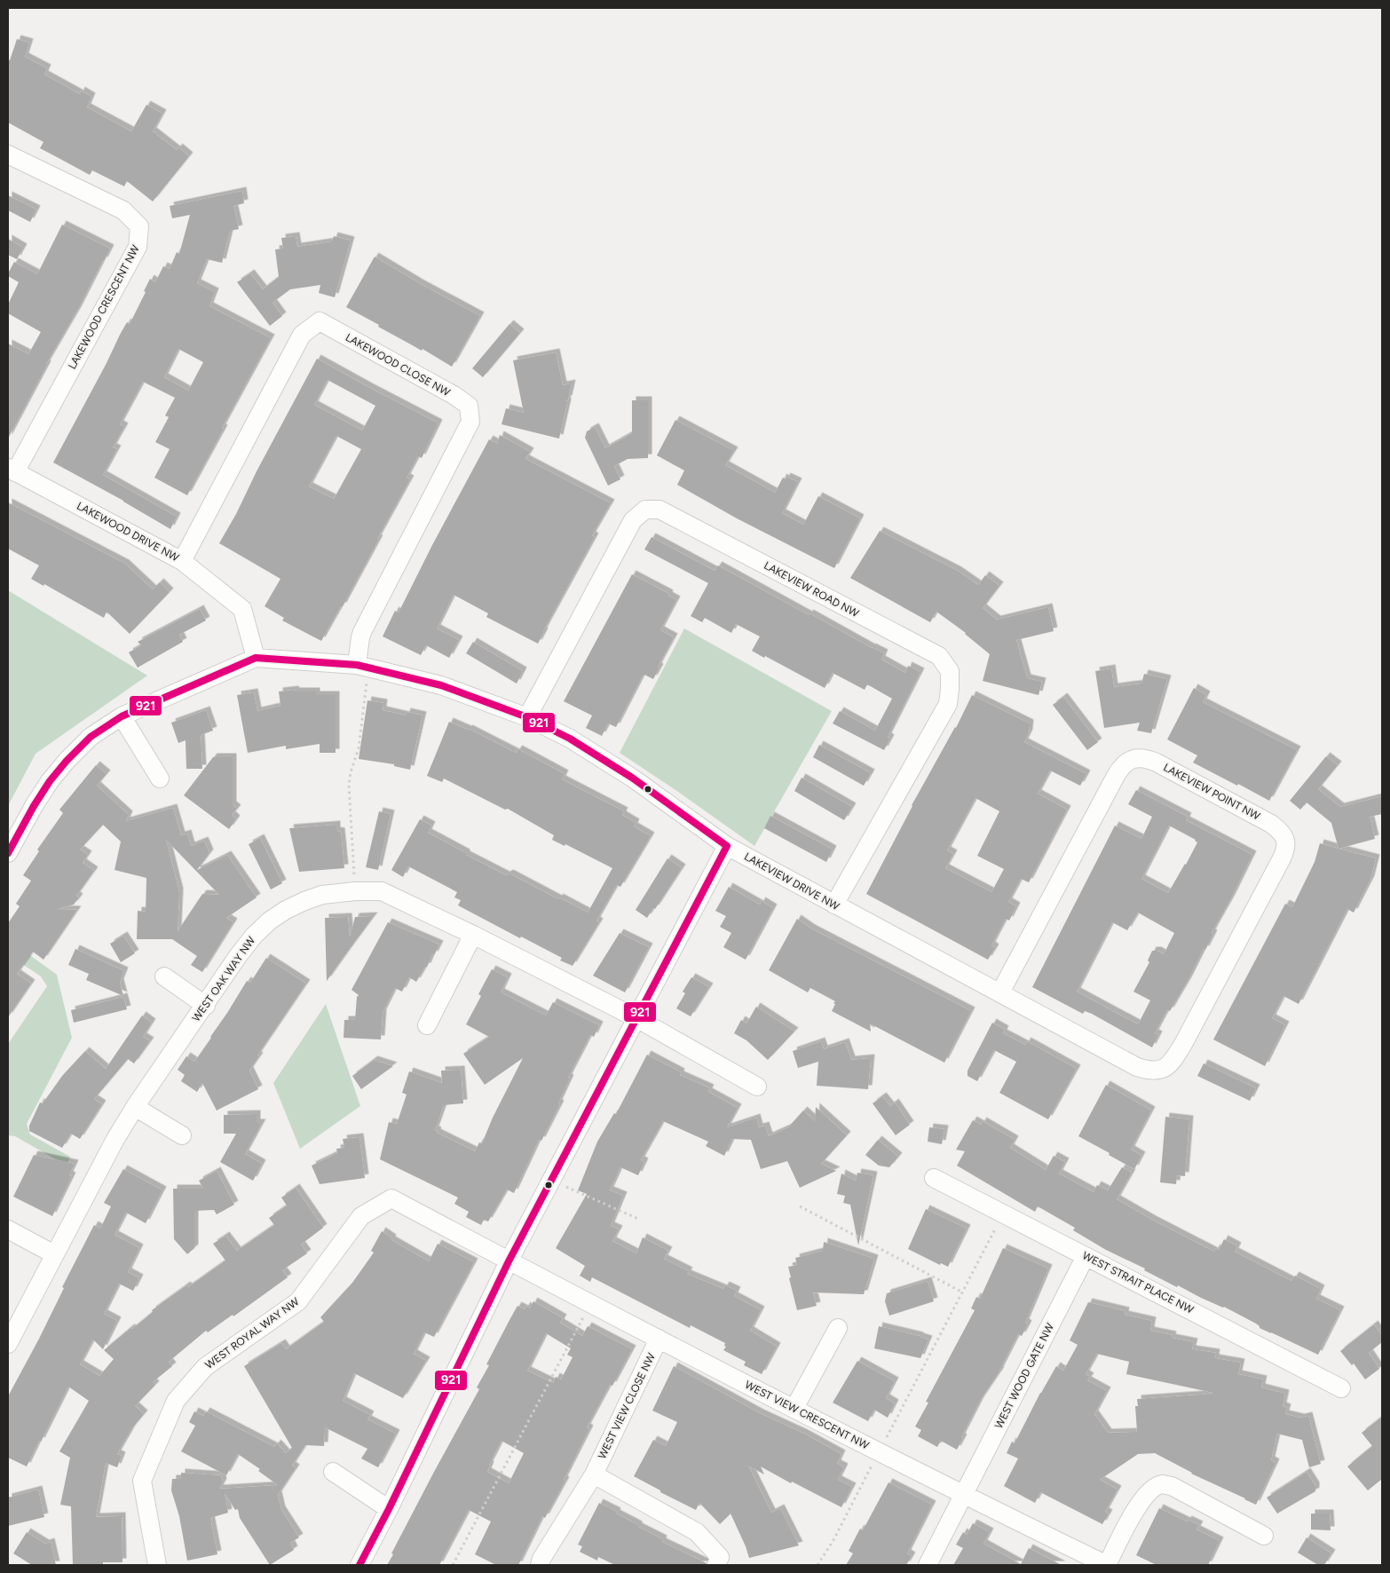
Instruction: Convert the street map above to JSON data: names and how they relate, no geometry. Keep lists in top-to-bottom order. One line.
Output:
{"streets":{"street":["LAKEWOOD CRESCENT NW","LAKEWOOD CLOSE NW","LAKEWOOD DRIVE NW","LAKEVIEW ROAD NW","LAKEVIEW POINT NW","LAKEVIEW DRIVE NW","WEST OAK WAY NW","WEST STRAIT PLACE NW","WEST ROYAL WAY NW","WEST WOOD GATE NW","WEST VIEW CLOSE NW","WEST VIEW CRESCENT NW"]},"crossings":[["LAKEWOOD CRESCENT NW","LAKEWOOD DRIVE NW"],["LAKEWOOD CLOSE NW","LAKEWOOD DRIVE NW"],["LAKEWOOD CLOSE NW","LAKEVIEW DRIVE NW"],["LAKEWOOD DRIVE NW","LAKEVIEW DRIVE NW"],["LAKEVIEW ROAD NW","LAKEVIEW DRIVE NW"],["LAKEVIEW POINT NW","LAKEVIEW DRIVE NW"],["WEST STRAIT PLACE NW","WEST WOOD GATE NW"],["WEST ROYAL WAY NW","WEST VIEW CRESCENT NW"],["WEST WOOD GATE NW","WEST VIEW CRESCENT NW"],["WEST VIEW CLOSE NW","WEST VIEW CRESCENT NW"]],"lines":["transit line 921"]}
